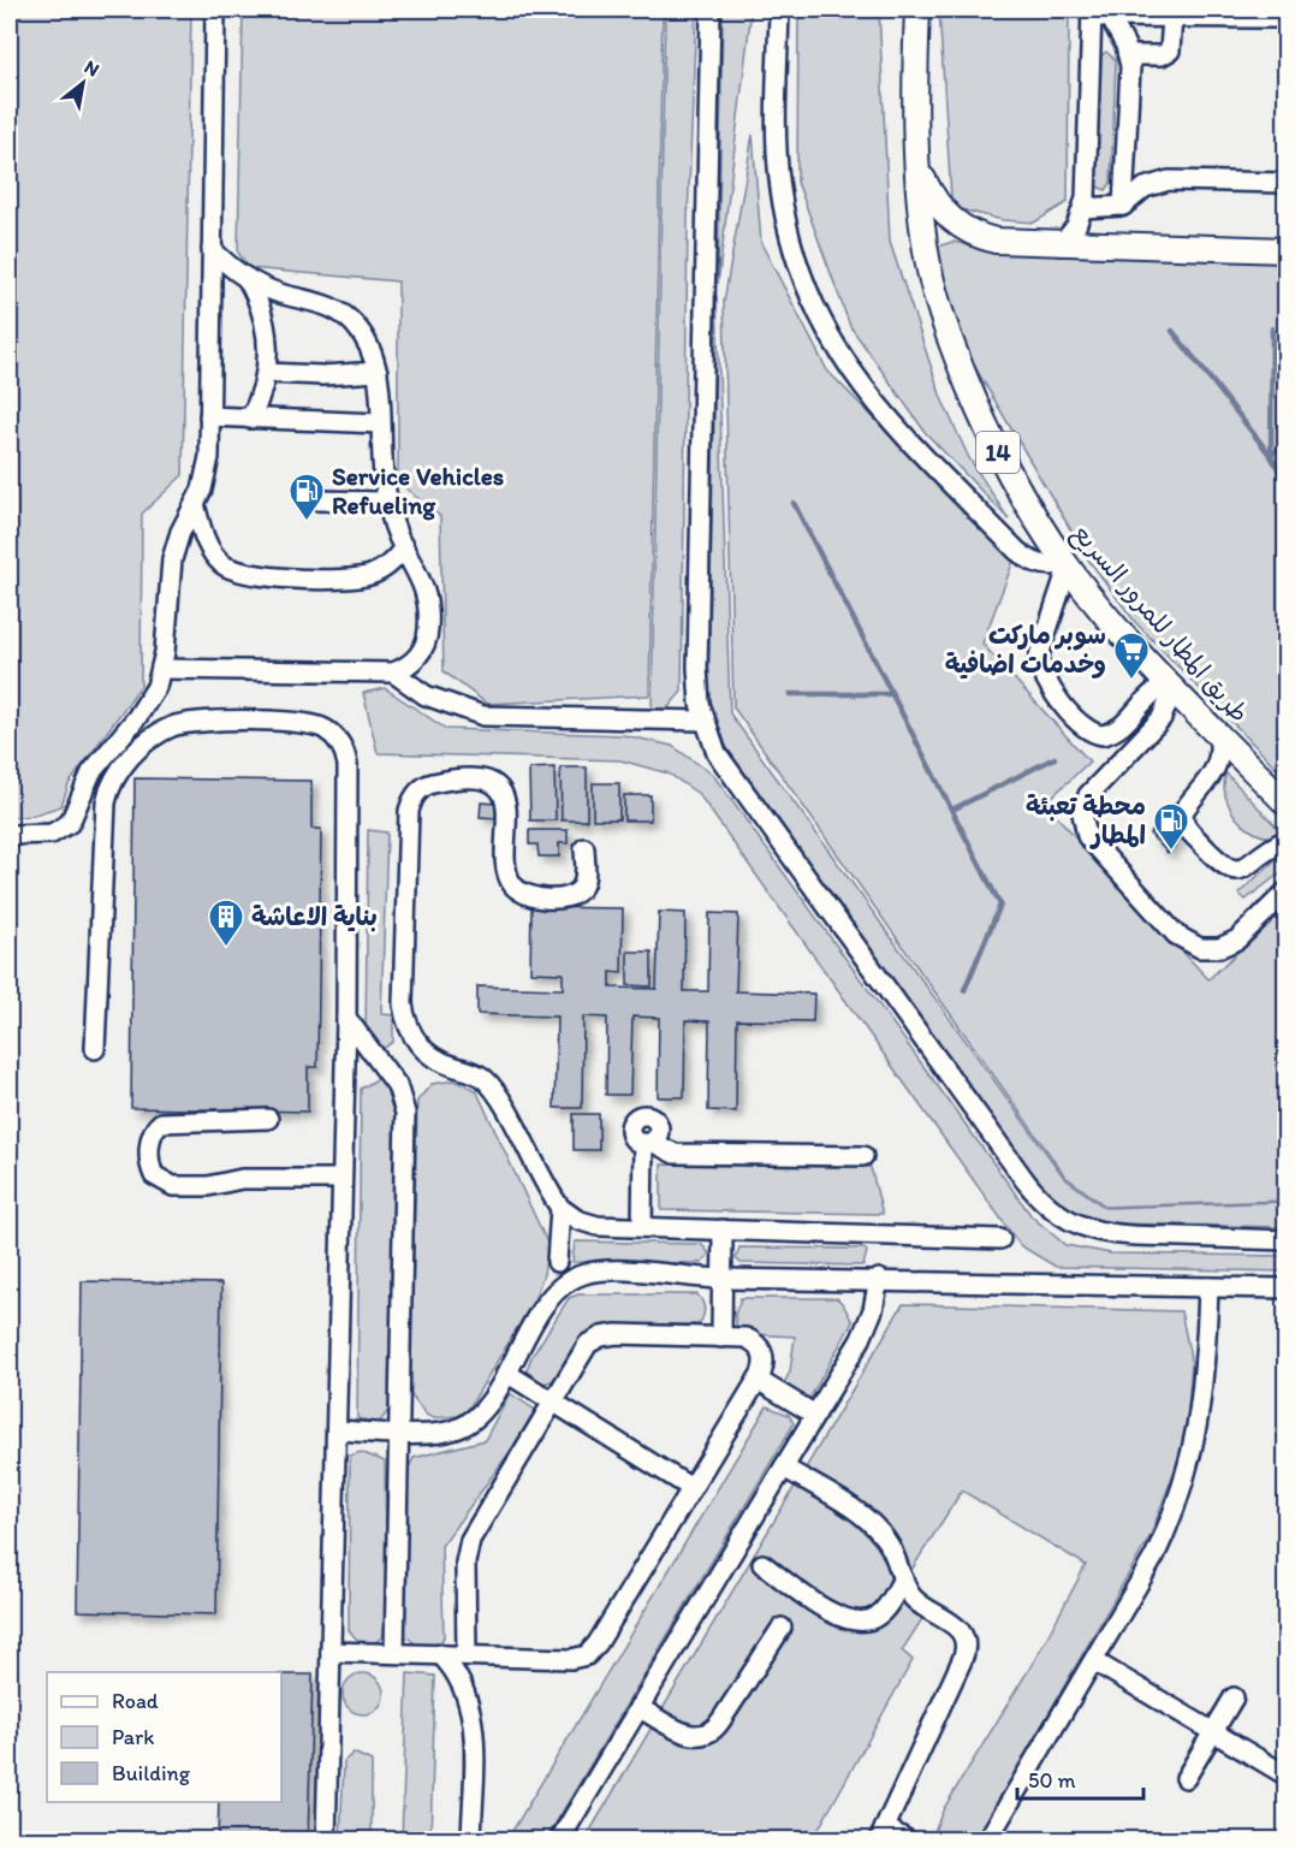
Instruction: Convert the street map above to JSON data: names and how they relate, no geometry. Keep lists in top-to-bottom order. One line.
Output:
{"streets":{"main road":["14","طريق المطار للمرور السريع"]},"places":{"fuel station":["Service Vehicles Refueling","محطة تعبئة المطار"],"supermarket":["سوبر ماركت وخدمات اضافية"],"building":["بناية الاعاشة"]},"legend":["Road","Park","Building"],"scale_bar":"50 m","north":"top right"}
